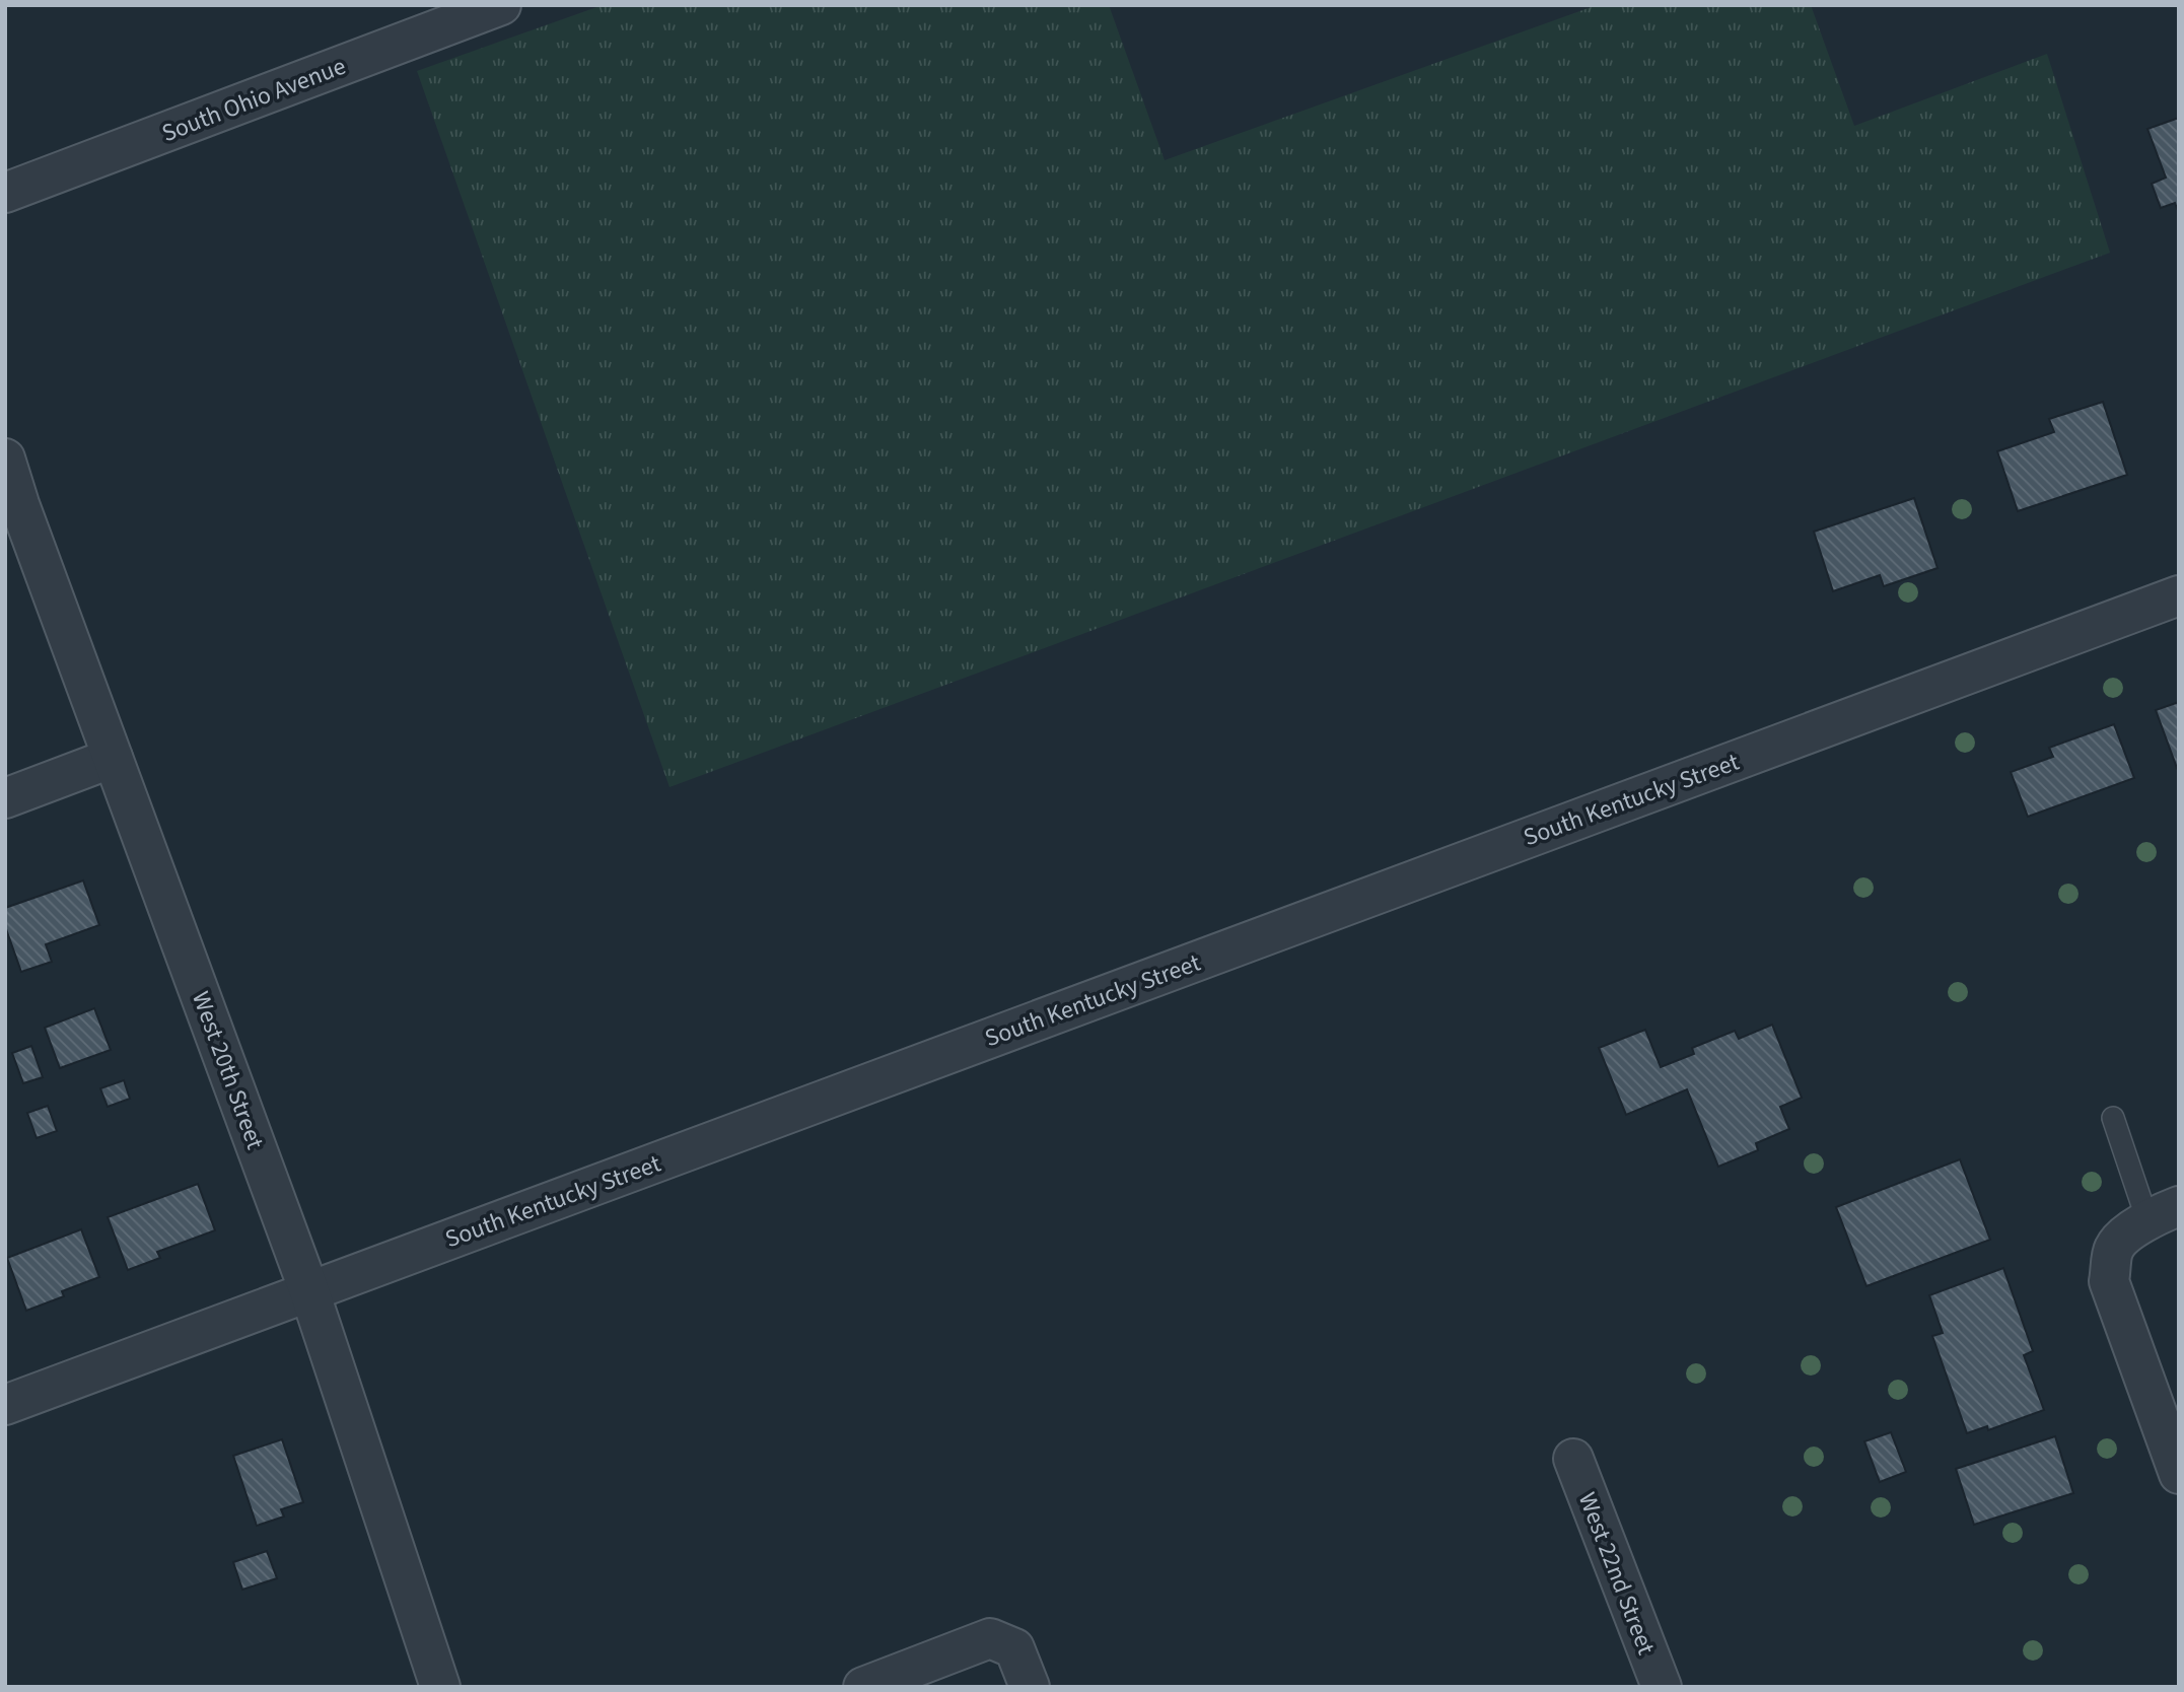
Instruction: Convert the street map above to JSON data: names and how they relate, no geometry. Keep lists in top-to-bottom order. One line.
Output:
{"streets":{"street":["South Ohio Avenue","South Kentucky Street","West 20th Street","West 22nd Street"]},"crossings":[["South Kentucky Street","West 20th Street"]]}
